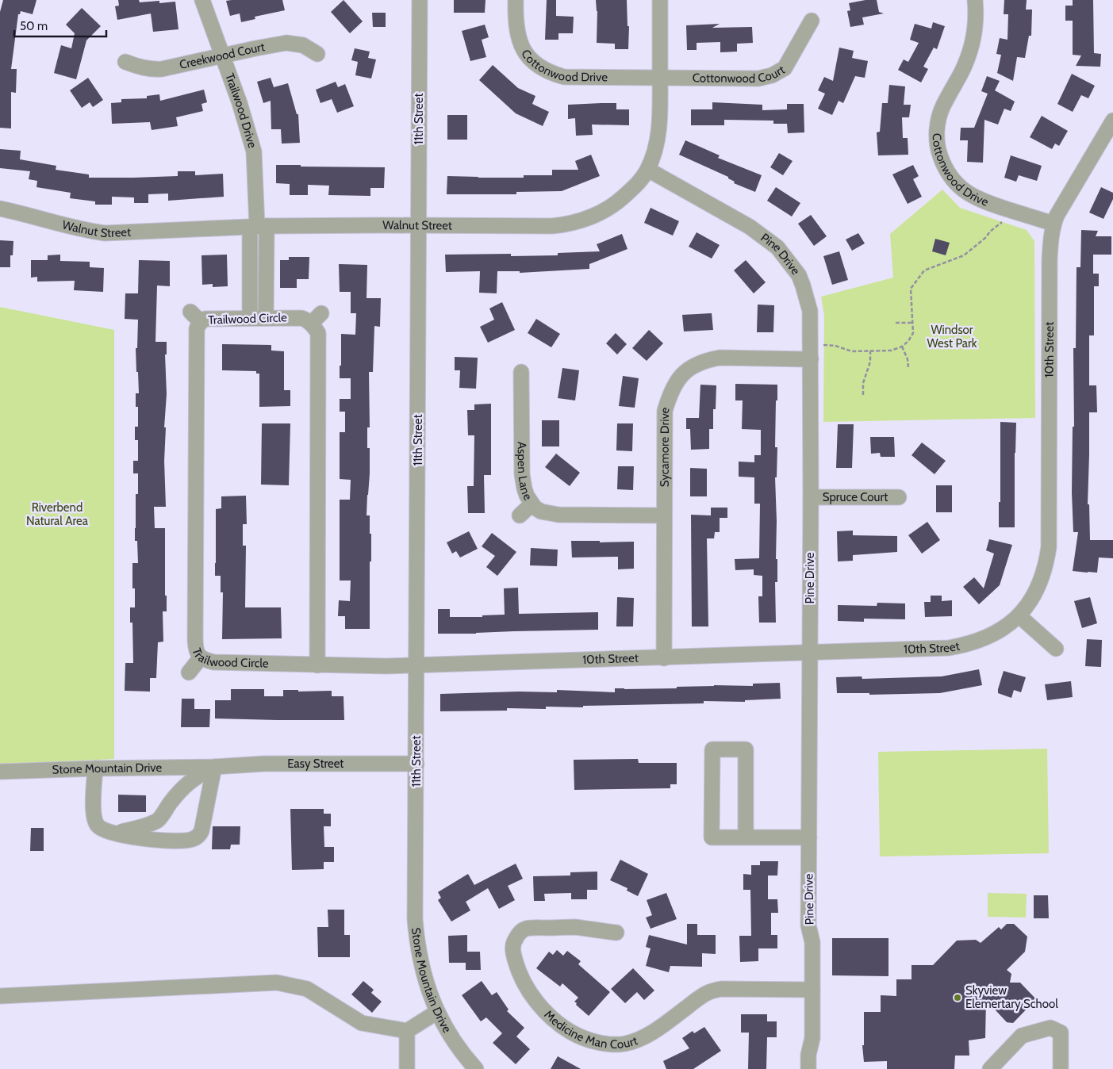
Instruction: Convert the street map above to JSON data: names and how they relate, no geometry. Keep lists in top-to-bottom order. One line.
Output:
{"streets":{"street":["Creekwood Court","Cottonwood Drive","Cottonwood Court","Trailwood Drive","11th Street","Walnut Street","Pine Drive","Trailwood Circle","10th Street","Sycamore Drive","Aspen Lane","Spruce Court","Easy Street","Stone Mountain Drive","Medicine Man Court"]},"crossings":[["Creekwood Court","Trailwood Drive"],["Cottonwood Drive","Cottonwood Court"],["Cottonwood Drive","Walnut Street"],["Cottonwood Drive","10th Street"],["Cottonwood Court","Walnut Street"],["Trailwood Drive","Walnut Street"],["11th Street","Walnut Street"],["11th Street","10th Street"],["11th Street","Easy Street"],["11th Street","Stone Mountain Drive"],["Walnut Street","Pine Drive"],["Pine Drive","10th Street"],["Pine Drive","Sycamore Drive"],["Pine Drive","Spruce Court"],["Pine Drive","Medicine Man Court"],["Trailwood Circle","10th Street"],["10th Street","Sycamore Drive"],["Sycamore Drive","Aspen Lane"],["Easy Street","Stone Mountain Drive"]],"parks":["Windsor West Park","Riverbend Natural Area"],"places":["Skyview Elemertary School"],"scale_bar":"50 m"}
